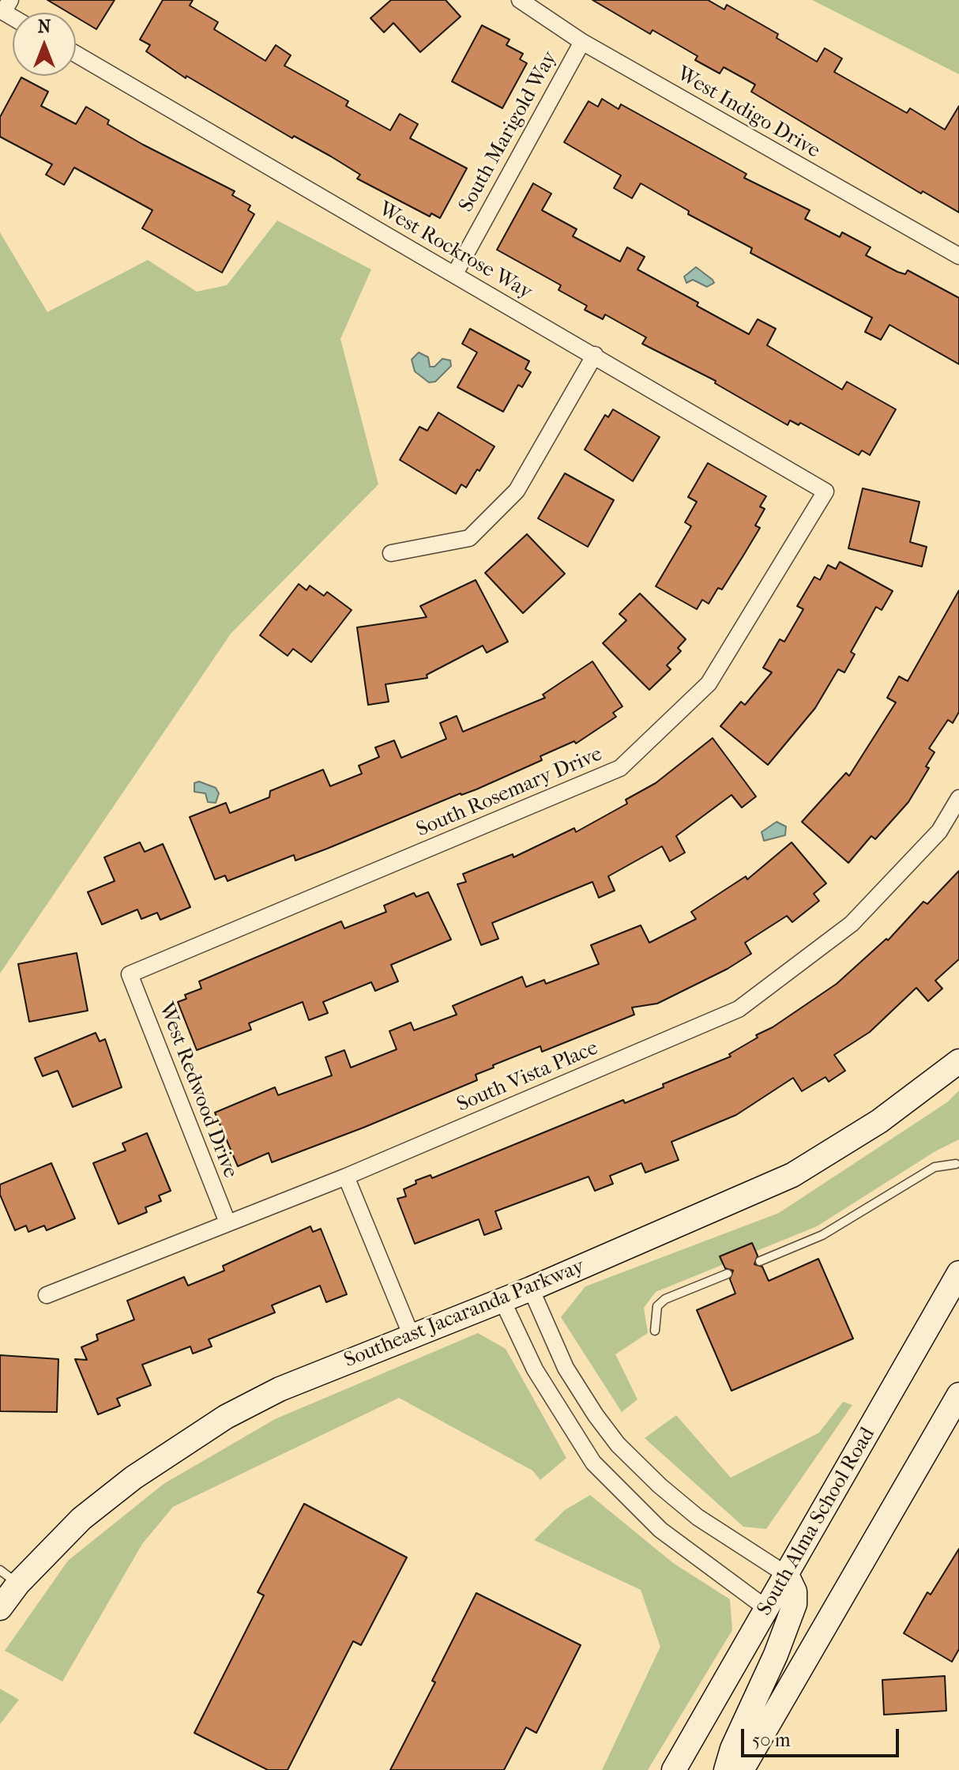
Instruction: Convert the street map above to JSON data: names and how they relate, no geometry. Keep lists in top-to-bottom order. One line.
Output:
{"streets":{"main road":["Southeast Jacaranda Parkway","South Alma School Road"],"street":["West Indigo Drive","South Marigold Way","West Rockrose Way","South Rosemary Drive","South Vista Place","West Redwood Drive"]},"crossings":[["West Indigo Drive","South Marigold Way"],["South Marigold Way","West Rockrose Way"],["West Rockrose Way","South Rosemary Drive"],["South Rosemary Drive","West Redwood Drive"],["South Vista Place","West Redwood Drive"]],"scale_bar":"50 m","north":"top"}
